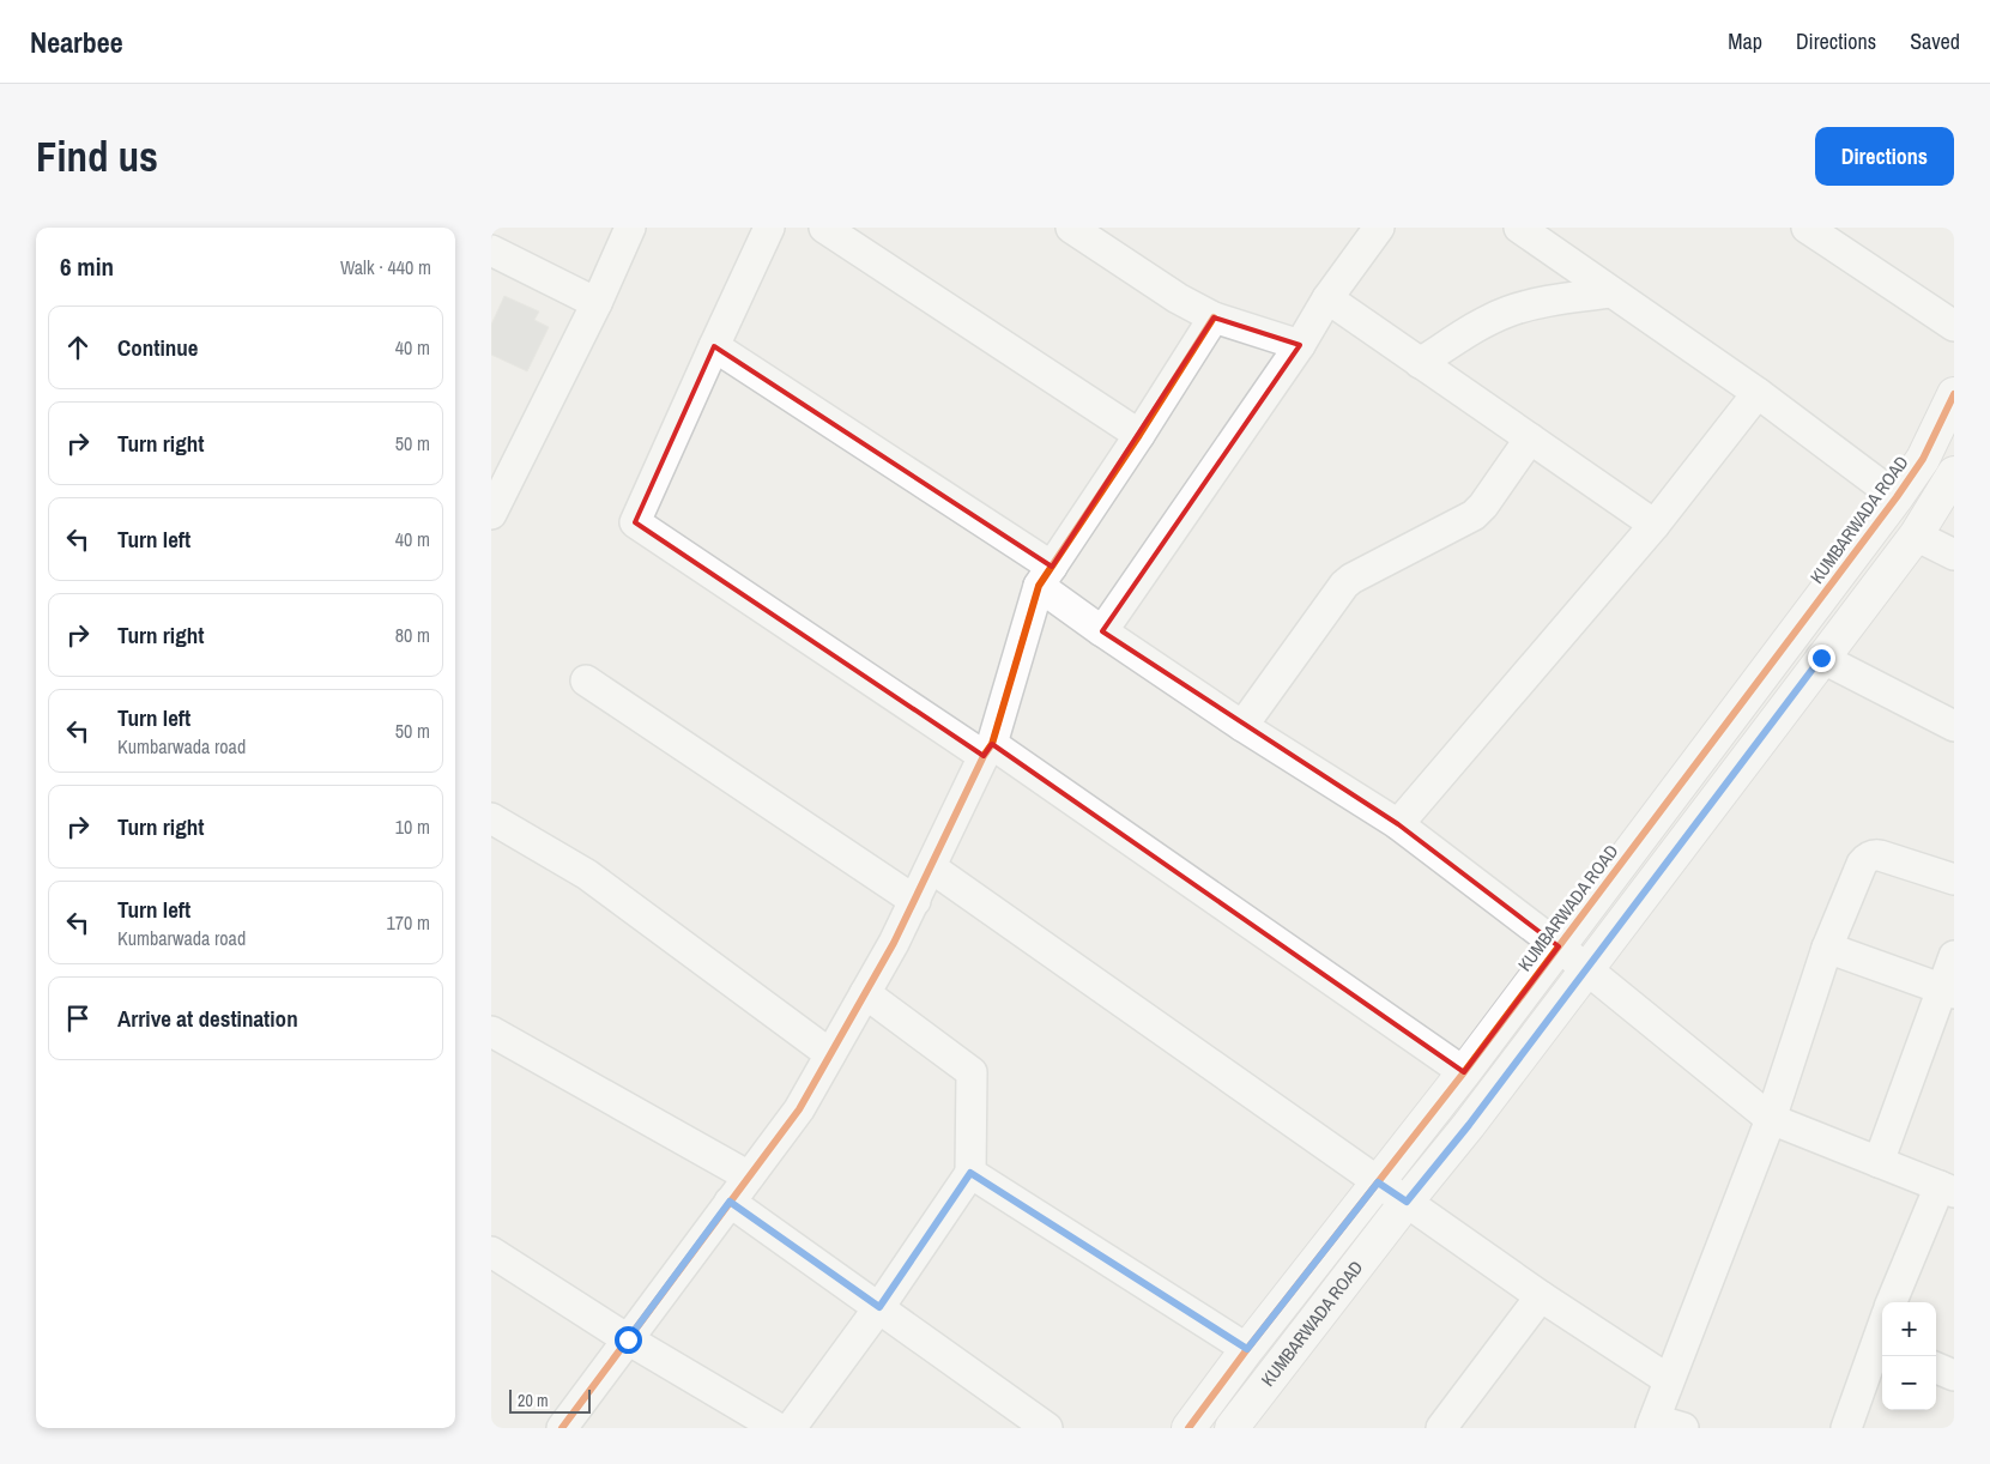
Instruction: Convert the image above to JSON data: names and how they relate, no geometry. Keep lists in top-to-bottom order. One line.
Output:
{"streets":{"street":["KUMBARWADA ROAD"]},"scale_bar":"20 m","page":{"header":"Nearbee","nav":["Map","Directions","Saved"],"buttons":"Directions","title":"Find us","heading":["6 min","Walk · 440 m"],"list":[["Continue","40 m"],["Turn right","50 m"],["Turn left","40 m"],["Turn right","80 m"],["Turn left","Kumbarwada road","50 m"],["Turn right","10 m"],["Turn left","Kumbarwada road","170 m"],"Arrive at destination"],"map_buttons":["+","−"],"scale":"20 m"}}
